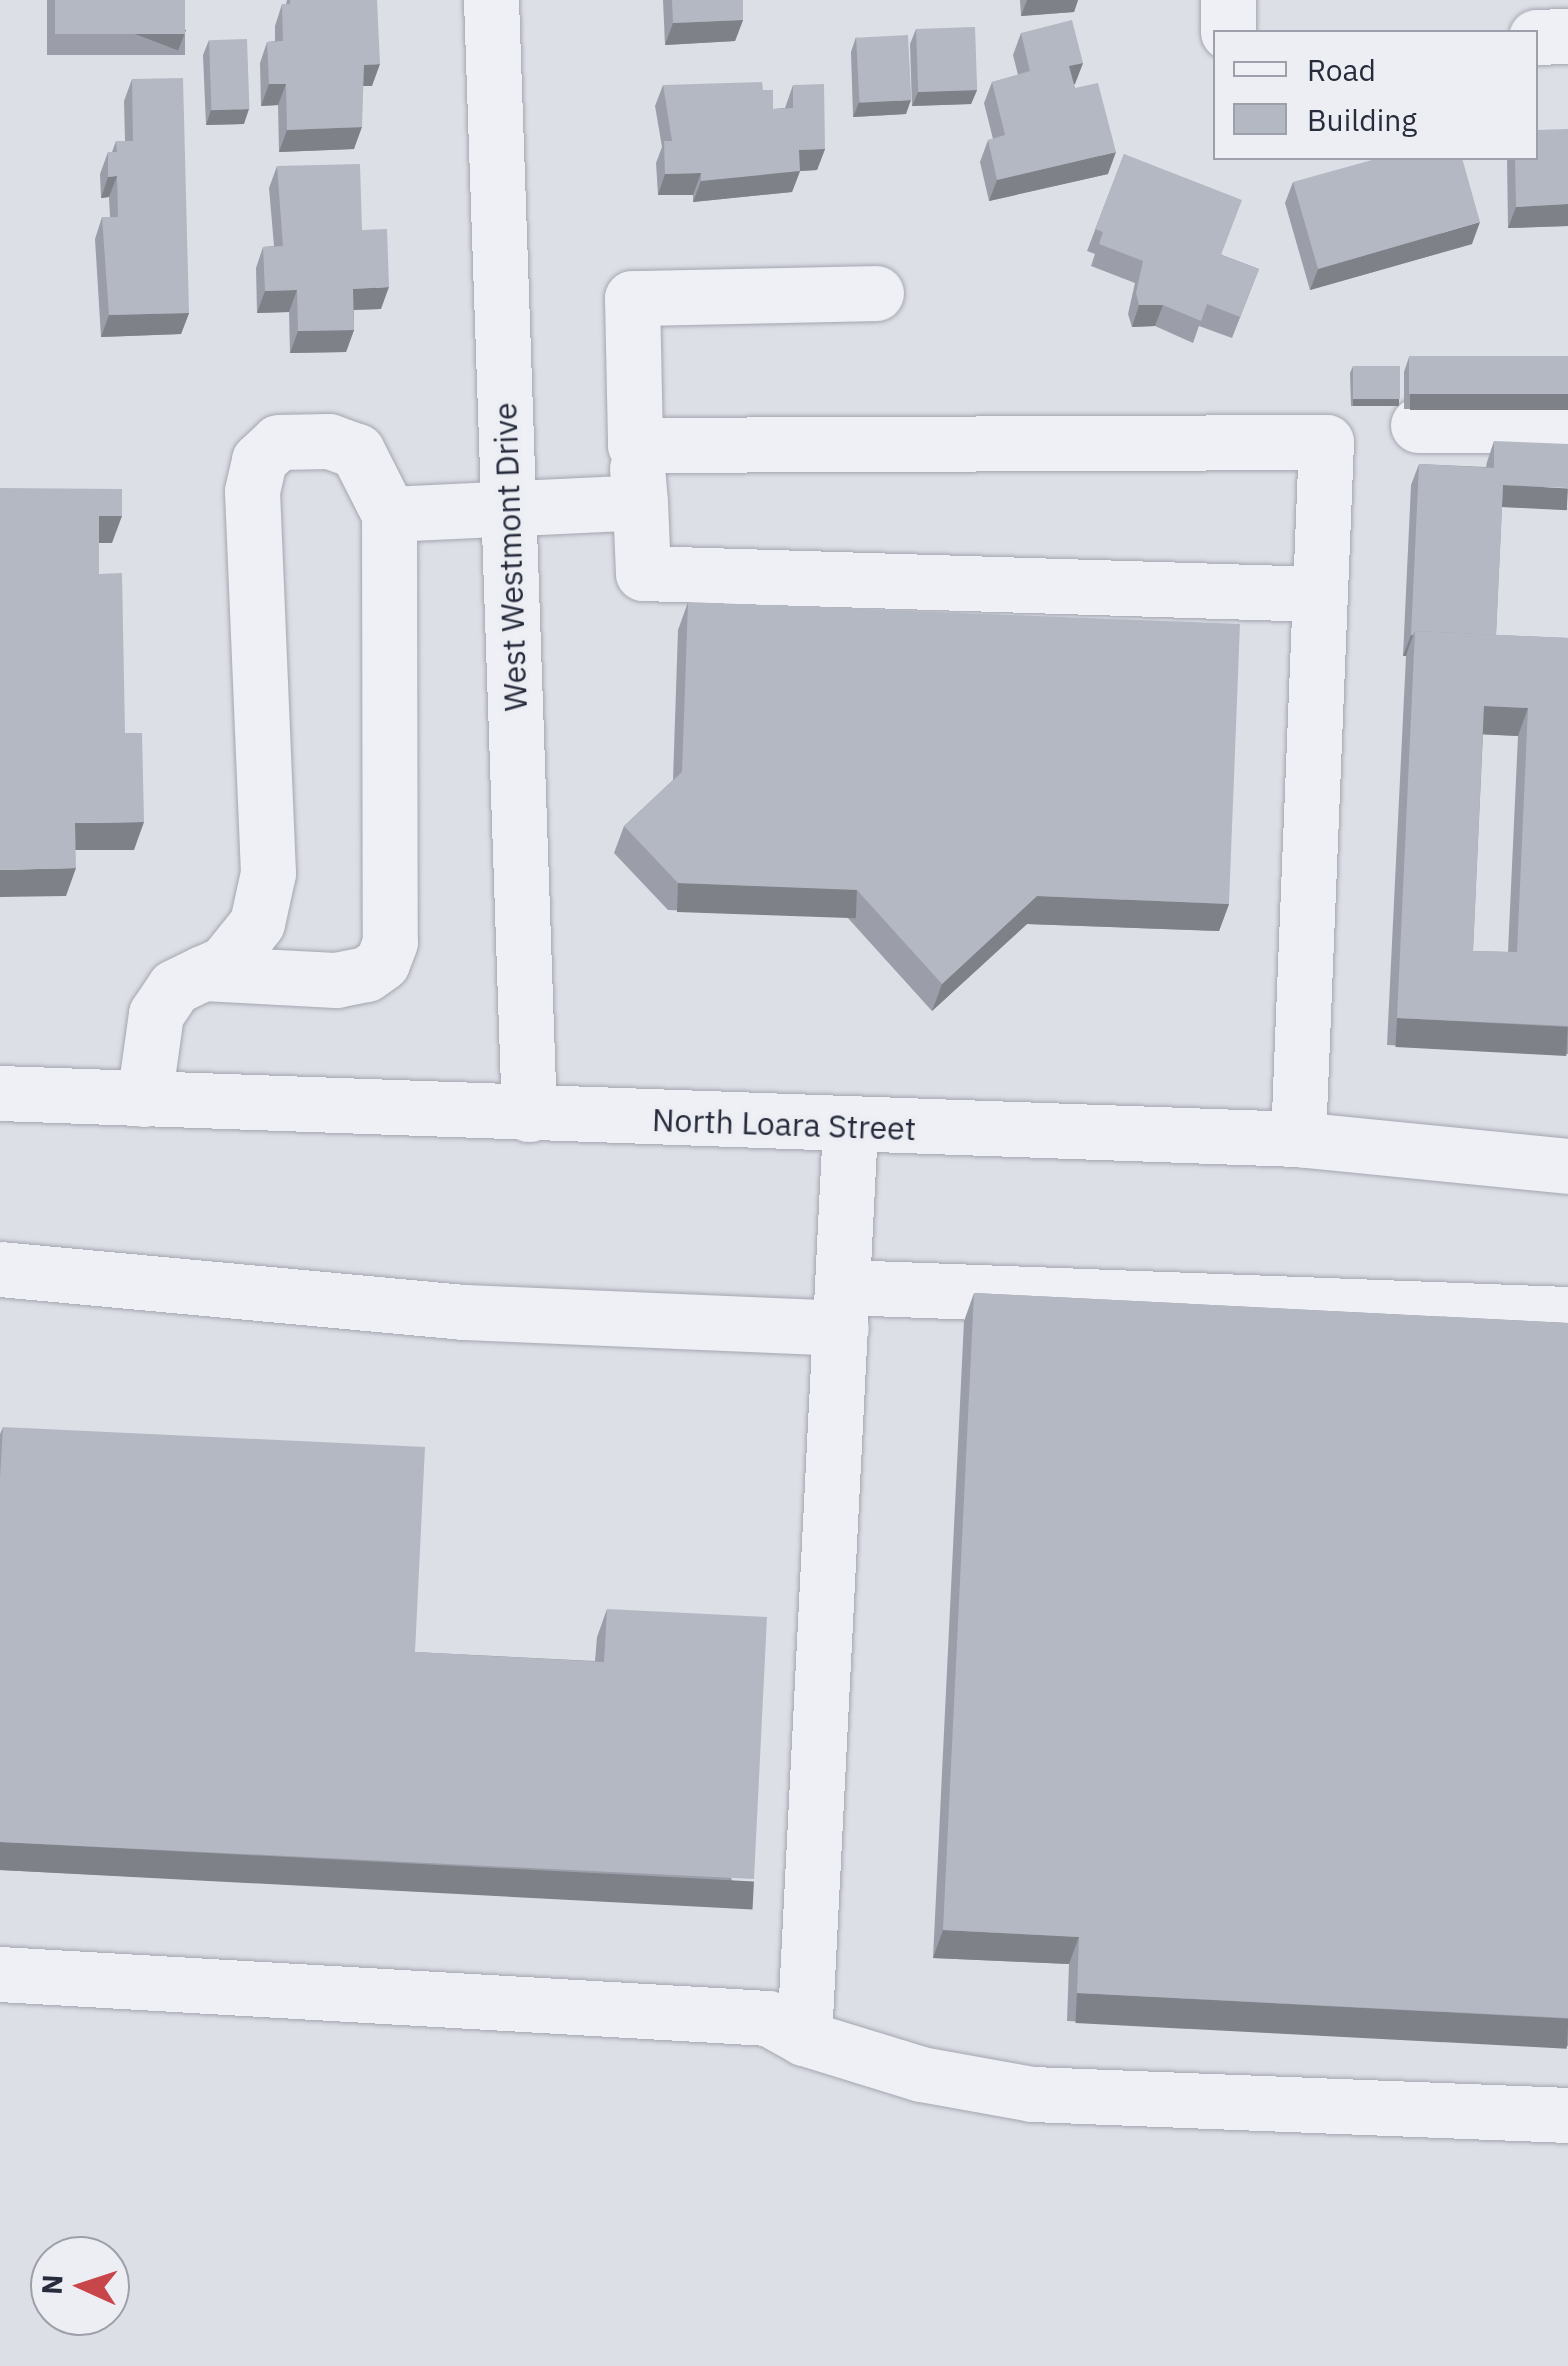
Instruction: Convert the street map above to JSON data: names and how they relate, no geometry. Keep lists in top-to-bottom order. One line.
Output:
{"streets":{"street":["West Westmont Drive","North Loara Street"]},"crossings":[["West Westmont Drive","North Loara Street"]],"legend":["Road","Building"],"north":"left"}
